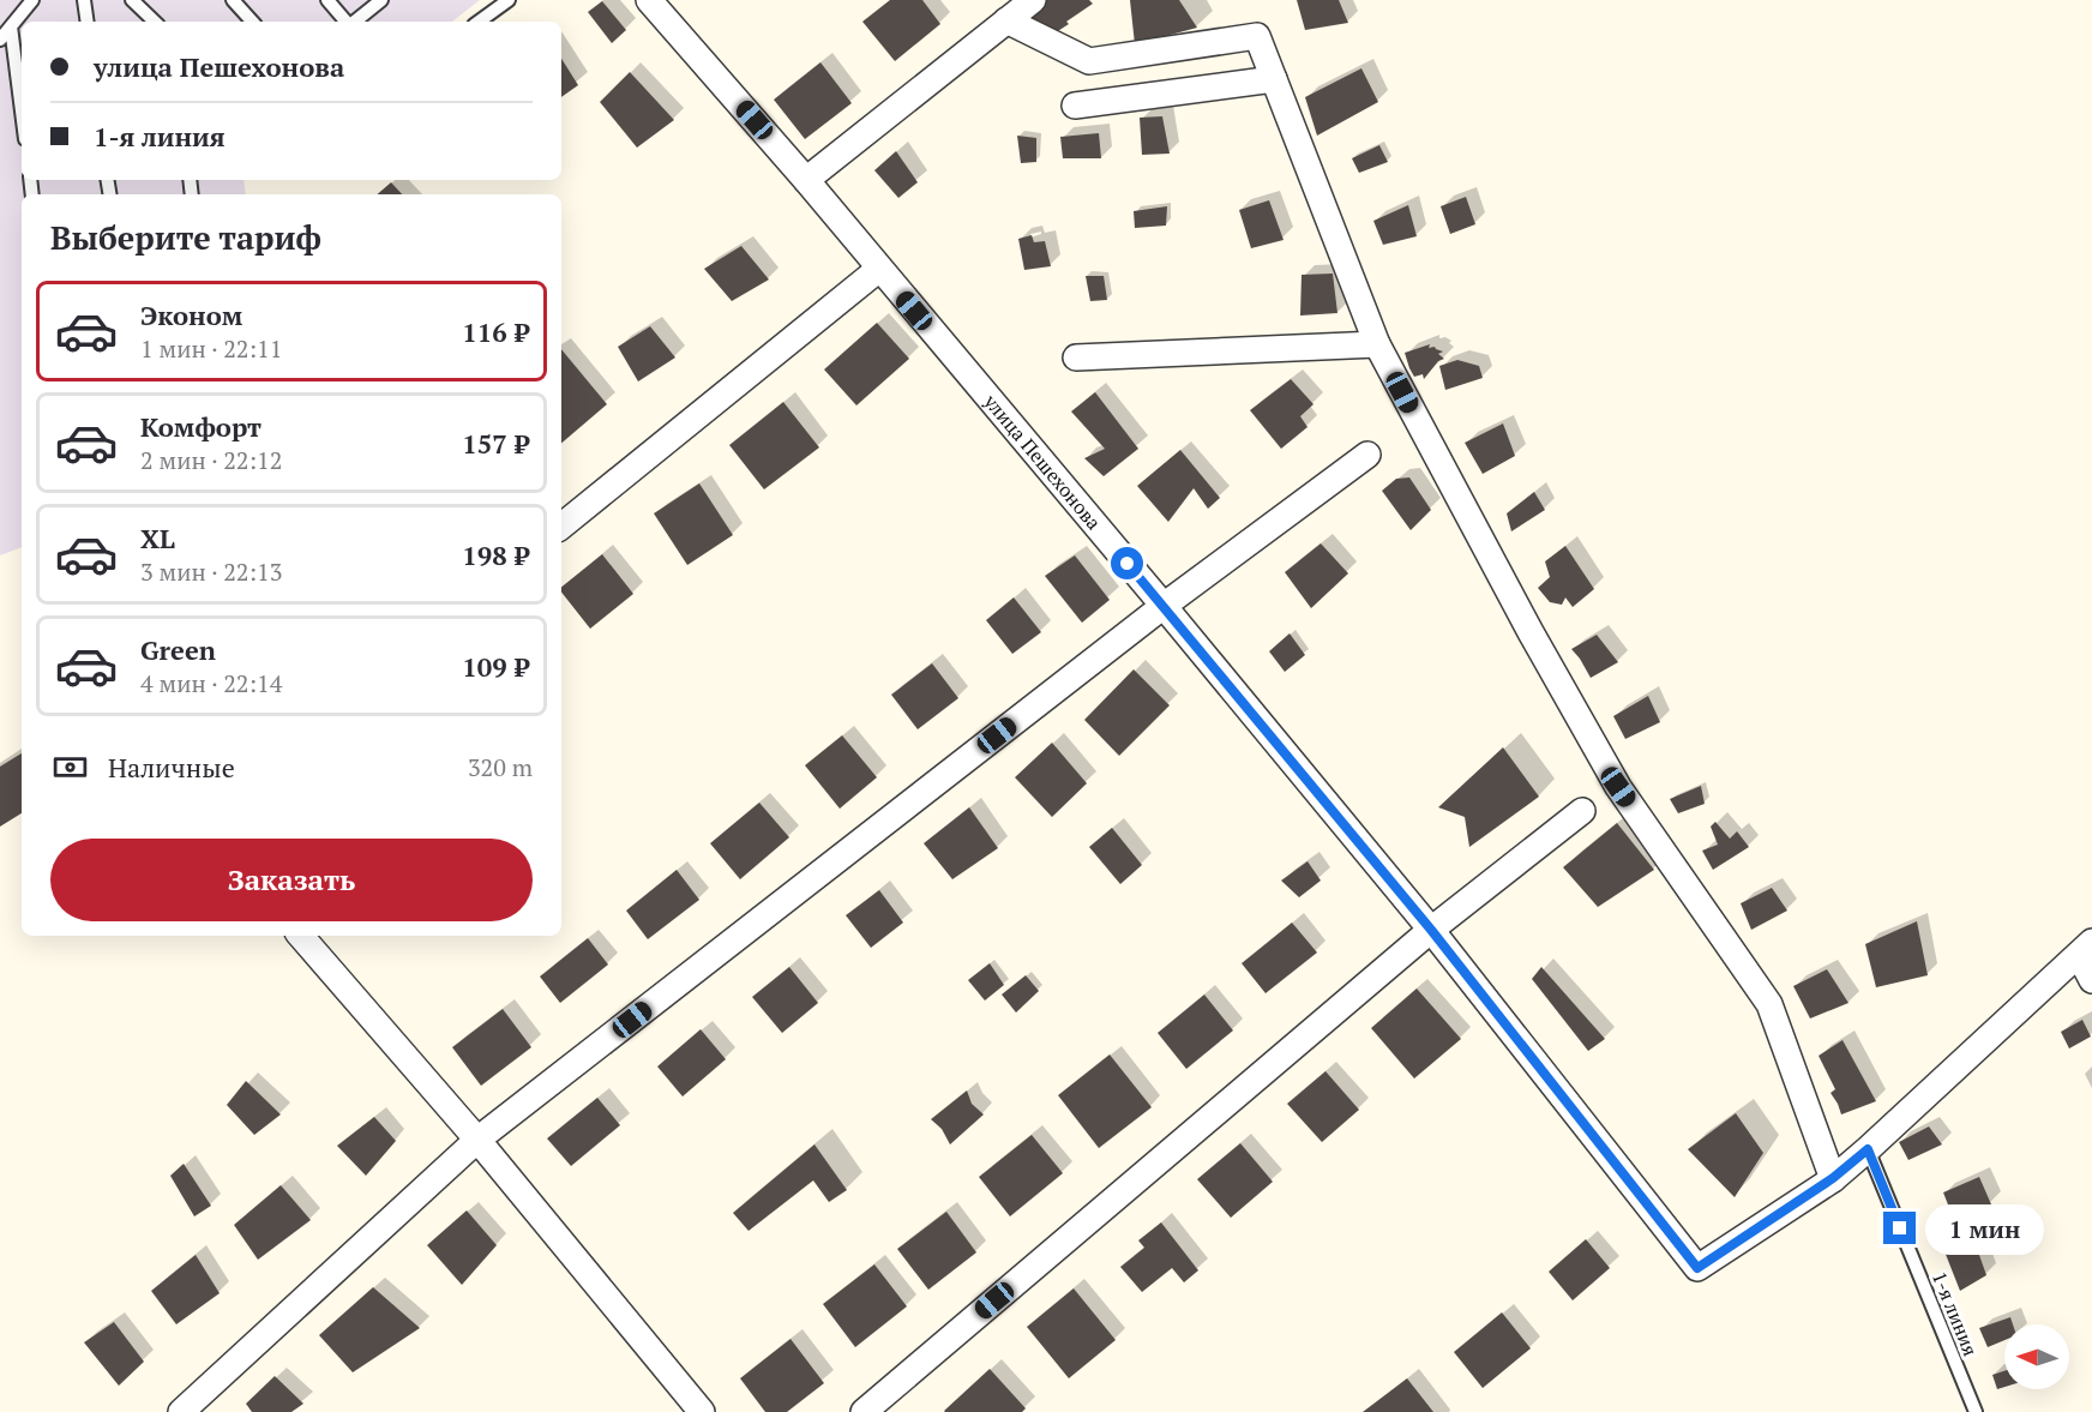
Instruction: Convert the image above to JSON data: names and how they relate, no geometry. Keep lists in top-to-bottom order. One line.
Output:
{"streets":{"street":["улица Пешехонова"],"lane":["1-я линия"]},"north":"left","page":{"banner":["улица Пешехонова","1-я линия"],"heading":"Выберите тариф","list":[{"name":"Эконом","note":"1 мин · 22:11","value":"116 ₽"},{"name":"Комфорт","note":"2 мин · 22:12","value":"157 ₽"},{"name":"XL","note":"3 мин · 22:13","value":"198 ₽"},{"name":"Green","note":"4 мин · 22:14","value":"109 ₽"}],"pay":["Наличные","320 m"],"buttons":"Заказать","bubble":"1 мин"}}
